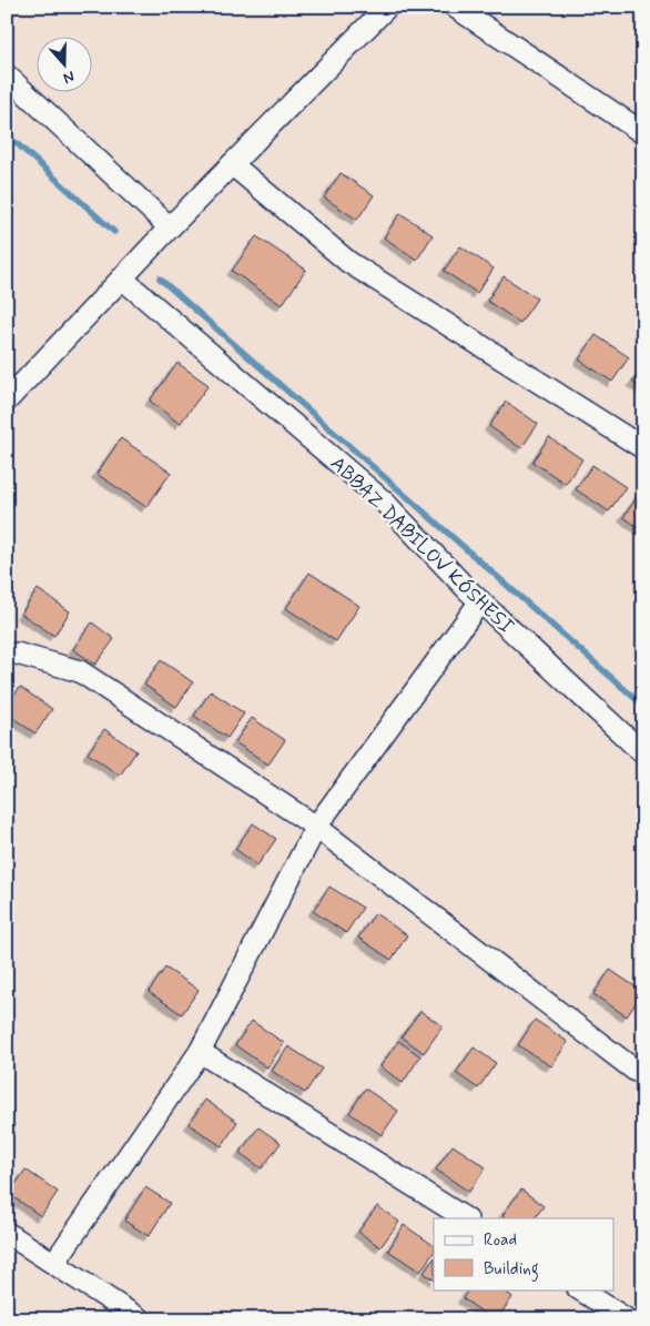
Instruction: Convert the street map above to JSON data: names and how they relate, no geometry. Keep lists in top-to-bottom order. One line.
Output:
{"streets":{"street":["ABBAZ DABILOV KÓSHESI"]},"legend":["Road","Building"],"north":"bottom"}
